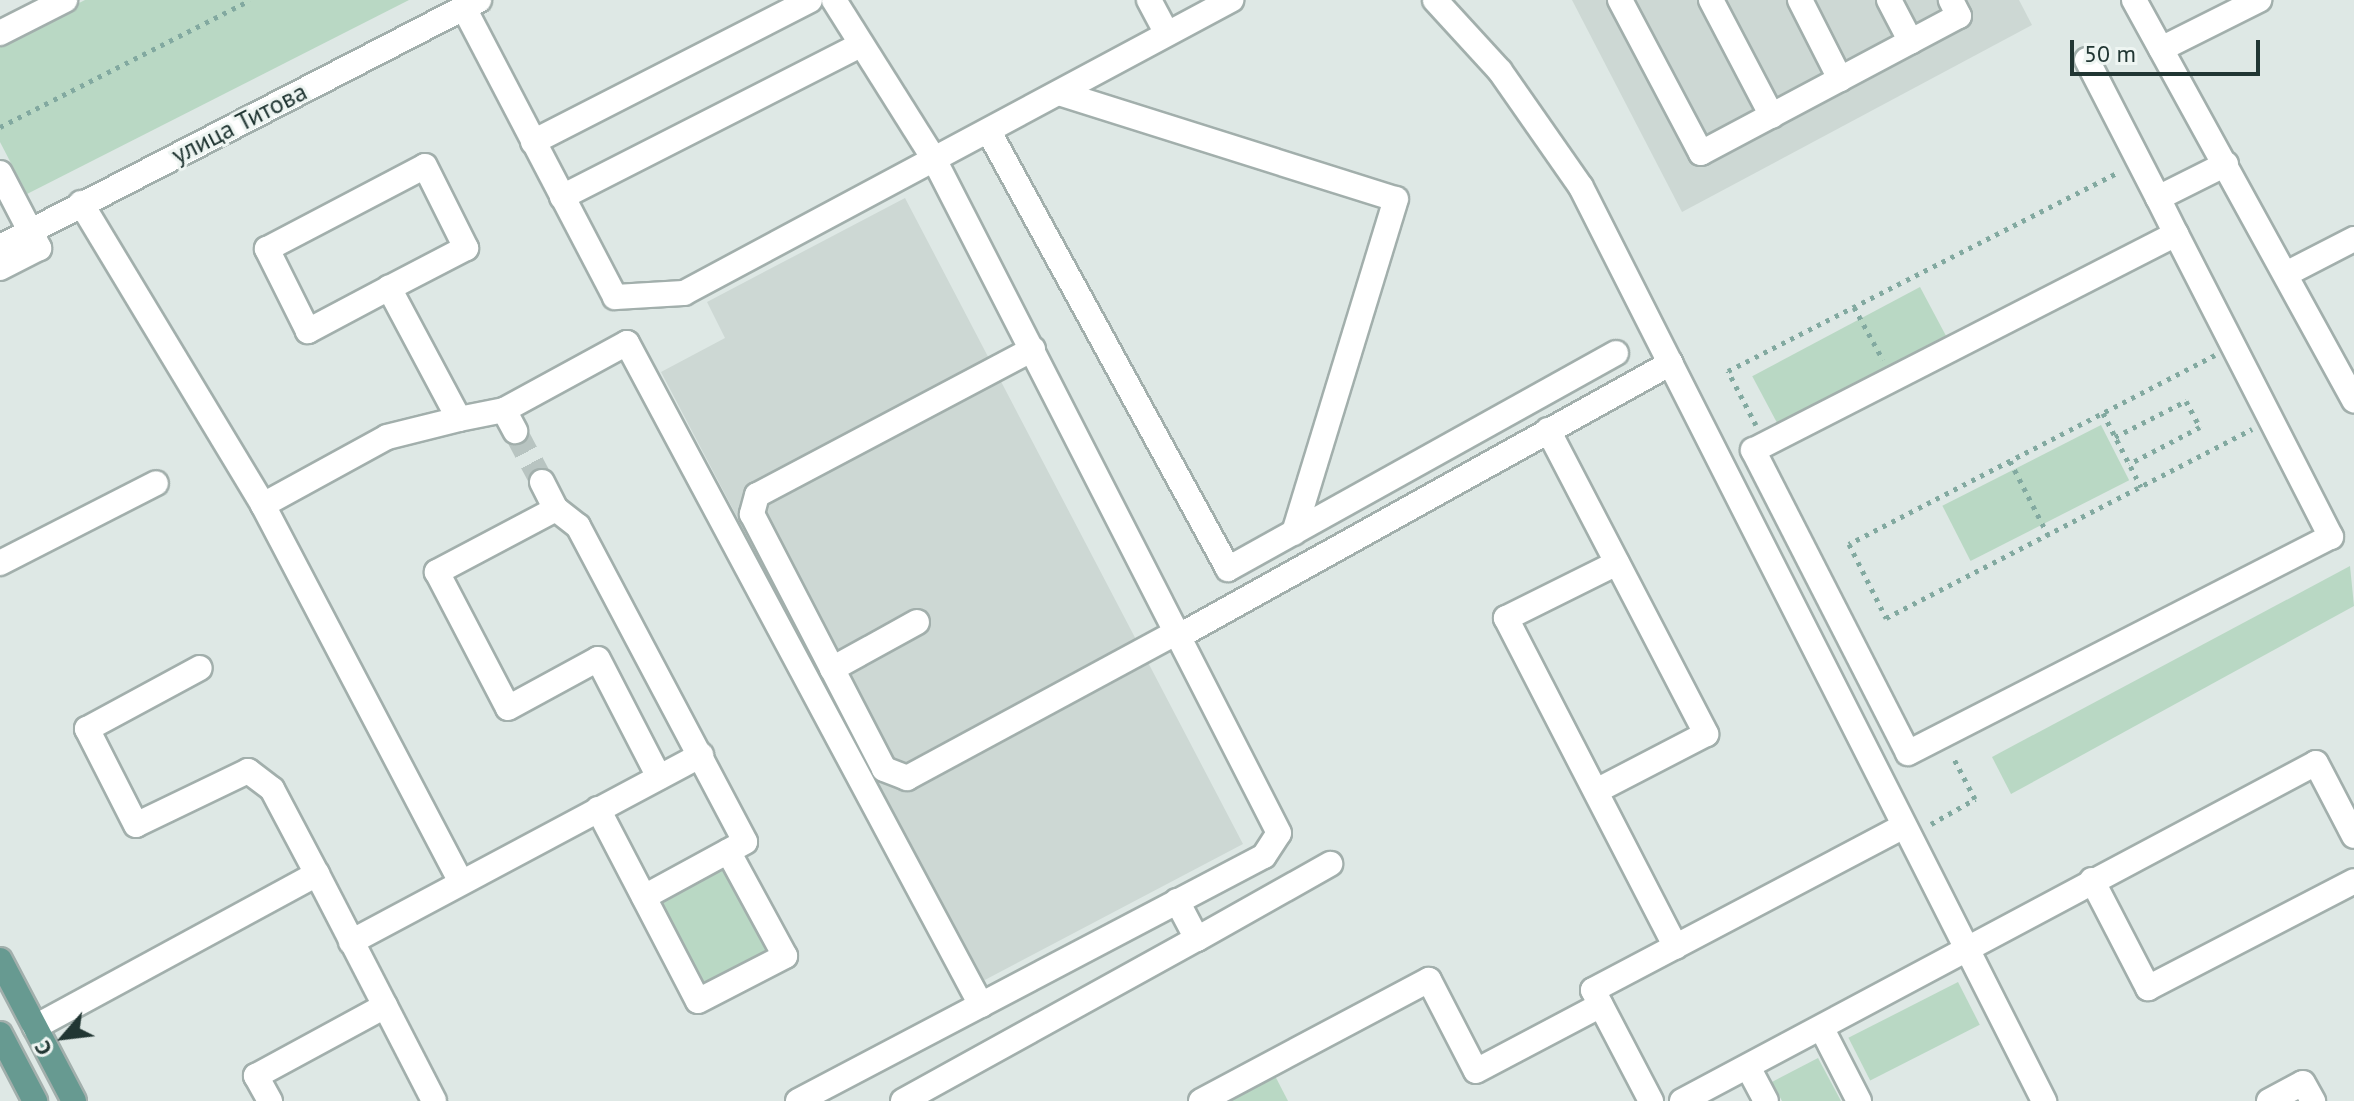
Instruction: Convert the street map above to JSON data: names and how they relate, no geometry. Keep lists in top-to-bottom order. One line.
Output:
{"streets":{"street":["улица Титова"]},"scale_bar":"50 m","north":"bottom left"}
